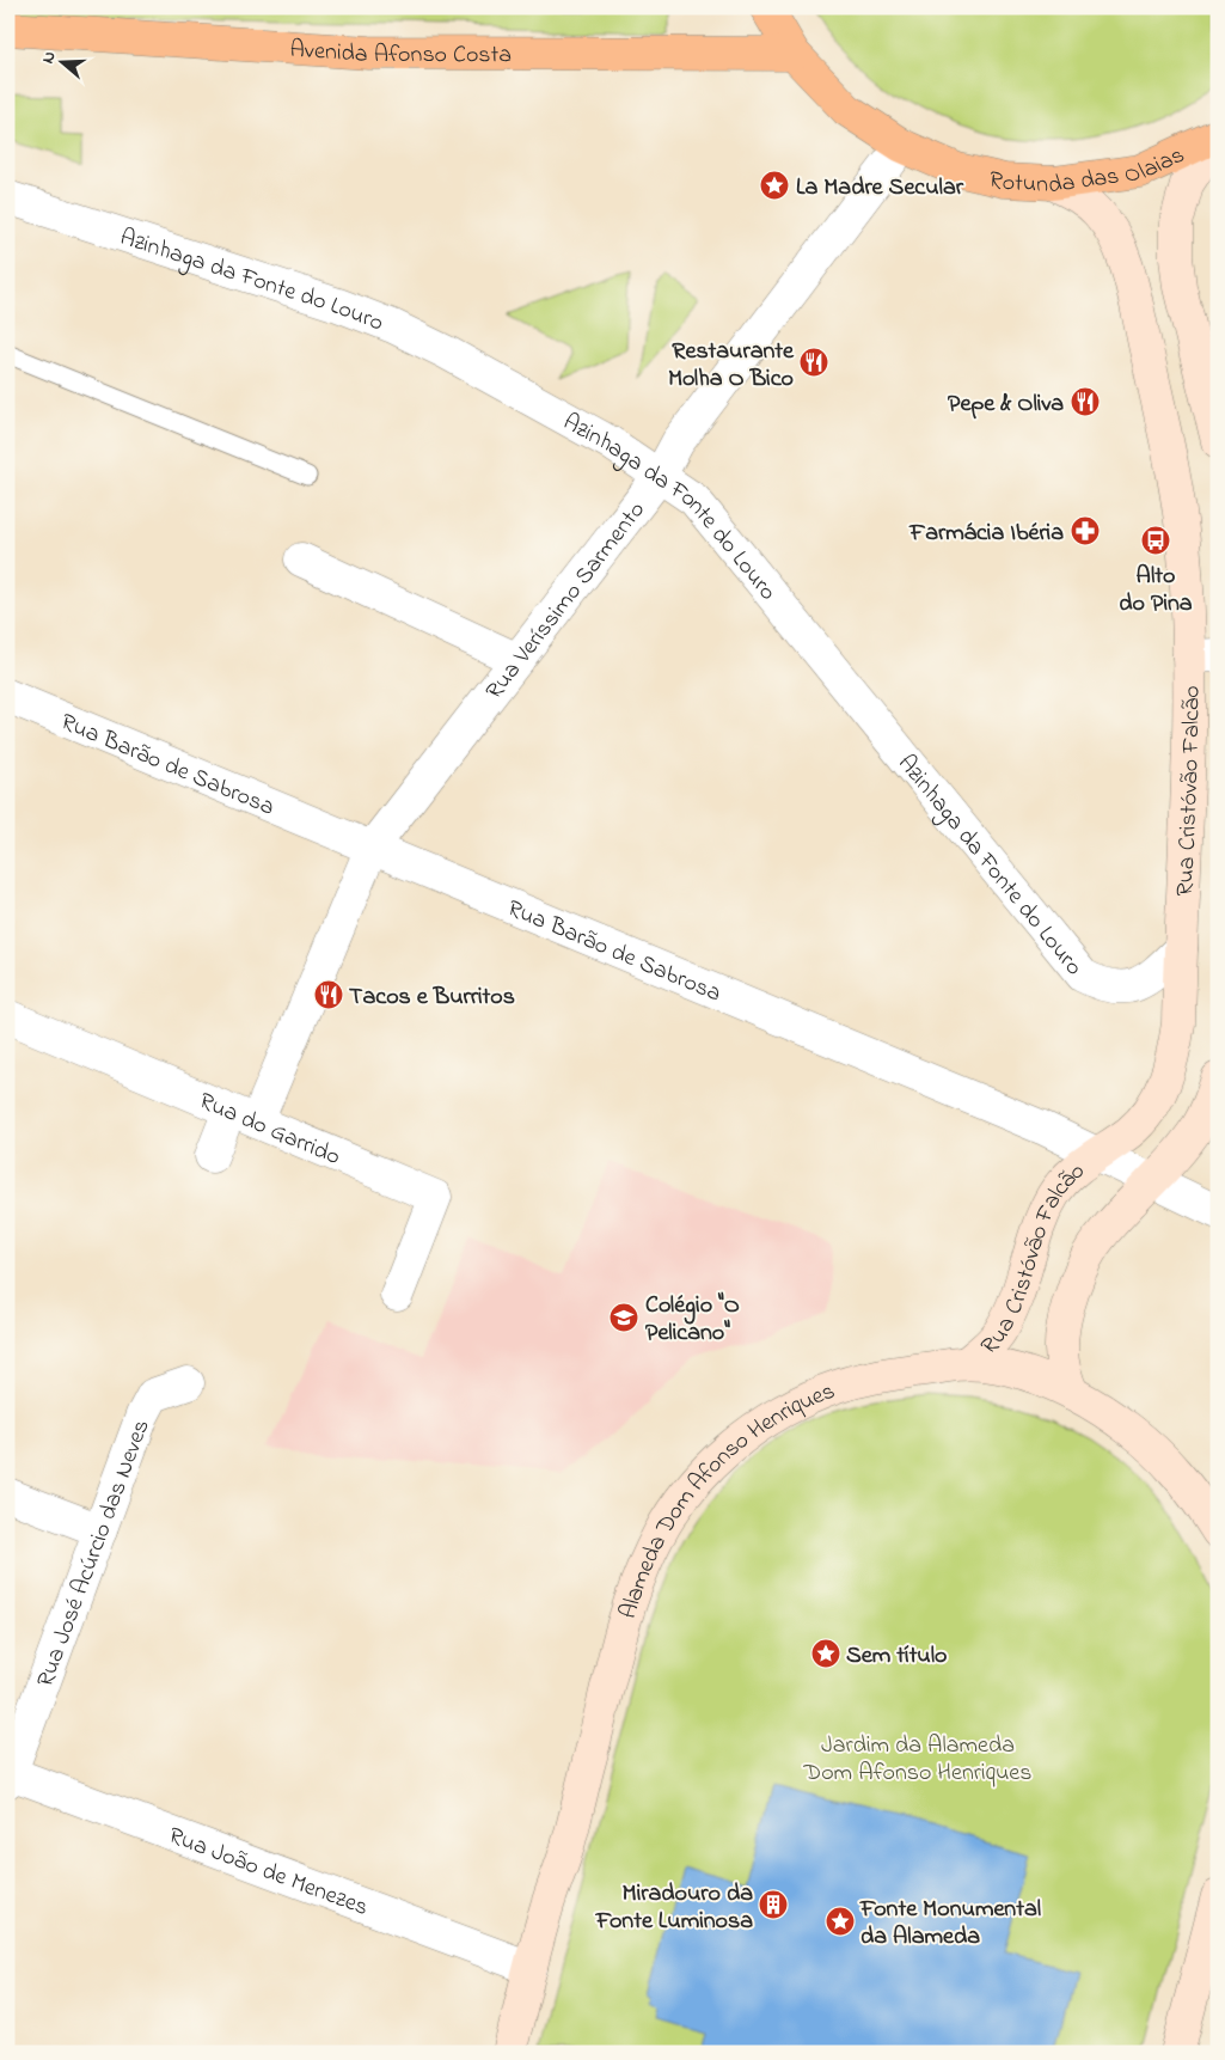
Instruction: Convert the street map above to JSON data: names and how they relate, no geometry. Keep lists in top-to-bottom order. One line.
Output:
{"streets":{"main road":["Avenida Afonso Costa","Rotunda das Olaias","Rua Cristóvão Falcão","Alameda Dom Afonso Henriques"],"street":["Azinhaga da Fonte do Louro","Rua Veríssimo Sarmento","Rua Barão de Sabrosa","Rua do Garrido","Rua José Acúrcio das Neves","Rua João de Menezes"]},"crossings":[["Avenida Afonso Costa","Rotunda das Olaias"],["Rotunda das Olaias","Rua Veríssimo Sarmento"],["Rotunda das Olaias","Rua Cristóvão Falcão"],["Azinhaga da Fonte do Louro","Rua Veríssimo Sarmento"],["Azinhaga da Fonte do Louro","Rua Cristóvão Falcão"],["Rua Veríssimo Sarmento","Rua Barão de Sabrosa"],["Rua Barão de Sabrosa","Rua Cristóvão Falcão"],["Rua Cristóvão Falcão","Alameda Dom Afonso Henriques"],["Alameda Dom Afonso Henriques","Rua João de Menezes"],["Rua José Acúrcio das Neves","Rua João de Menezes"]],"parks":["Jardim da Alameda Dom Afonso Henriques"],"places":{"place":["La Madre Secular","Sem título","Fonte Monumental da Alameda"],"restaurant":["Restaurante Molha O Bico","Pepe & Oliva","Tacos e Burritos"],"pharmacy":["Farmácia Ibéria"],"bus stop":["Alto do Pina"],"school or university":["Colégio \"O Pelicano\""],"building":["Miradouro da Fonte Luminosa"]},"north":"left"}
